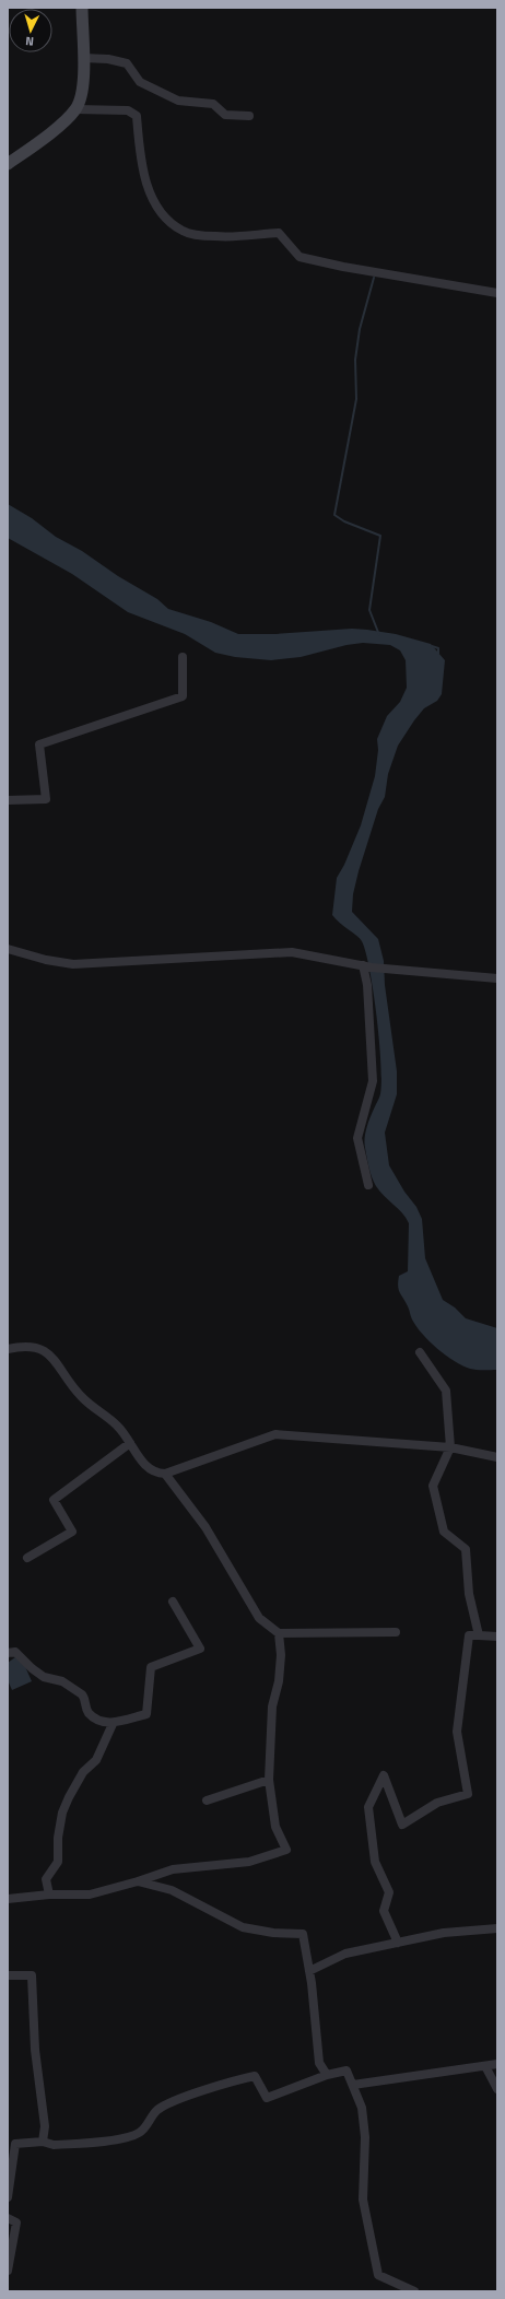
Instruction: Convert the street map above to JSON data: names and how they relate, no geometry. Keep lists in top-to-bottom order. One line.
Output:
{"north":"bottom"}
